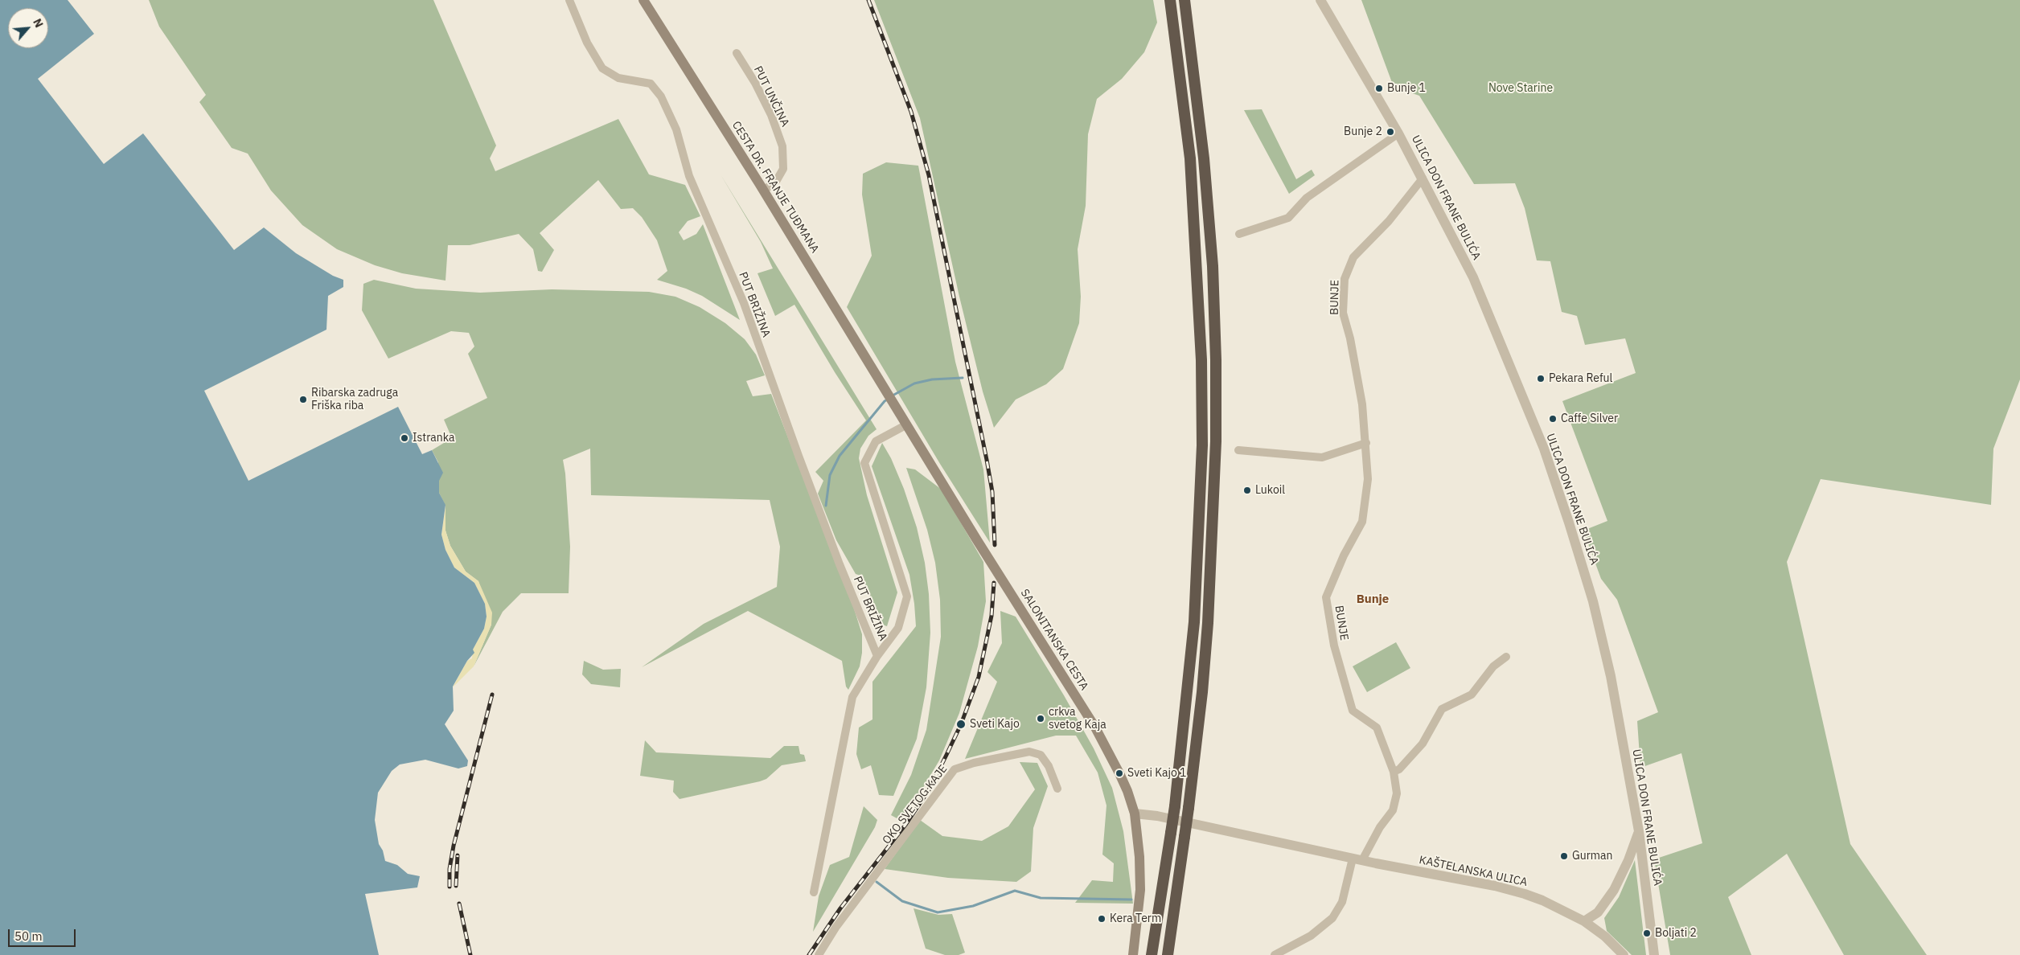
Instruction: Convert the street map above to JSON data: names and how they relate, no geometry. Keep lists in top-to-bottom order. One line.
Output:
{"streets":{"main road":["CESTA DR. FRANJE TUĐMANA","SALONITANSKA CESTA"],"street":["PUT UNČINA","ULICA DON FRANE BULIĆA","BUNJE","PUT BRIŽINA","OKO SVETOG KAJE","KAŠTELANSKA ULICA"]},"crossings":[["PUT UNČINA","CESTA DR. FRANJE TUĐMANA"],["CESTA DR. FRANJE TUĐMANA","SALONITANSKA CESTA"],["ULICA DON FRANE BULIĆA","BUNJE"],["BUNJE","KAŠTELANSKA ULICA"],["SALONITANSKA CESTA","KAŠTELANSKA ULICA"]],"districts":["Bunje"],"parks":["Nove Starine"],"places":["Bunje 1","Bunje 2","Pekara Reful","Ribarska zadruga Friška riba","Caffe Silver","Istranka","Lukoil","crkva svetog Kaja","Sveti Kajo","Sveti Kajo 1","Gurman","Kera Term","Boljati 2"],"scale_bar":"50 m","north":"top right"}
